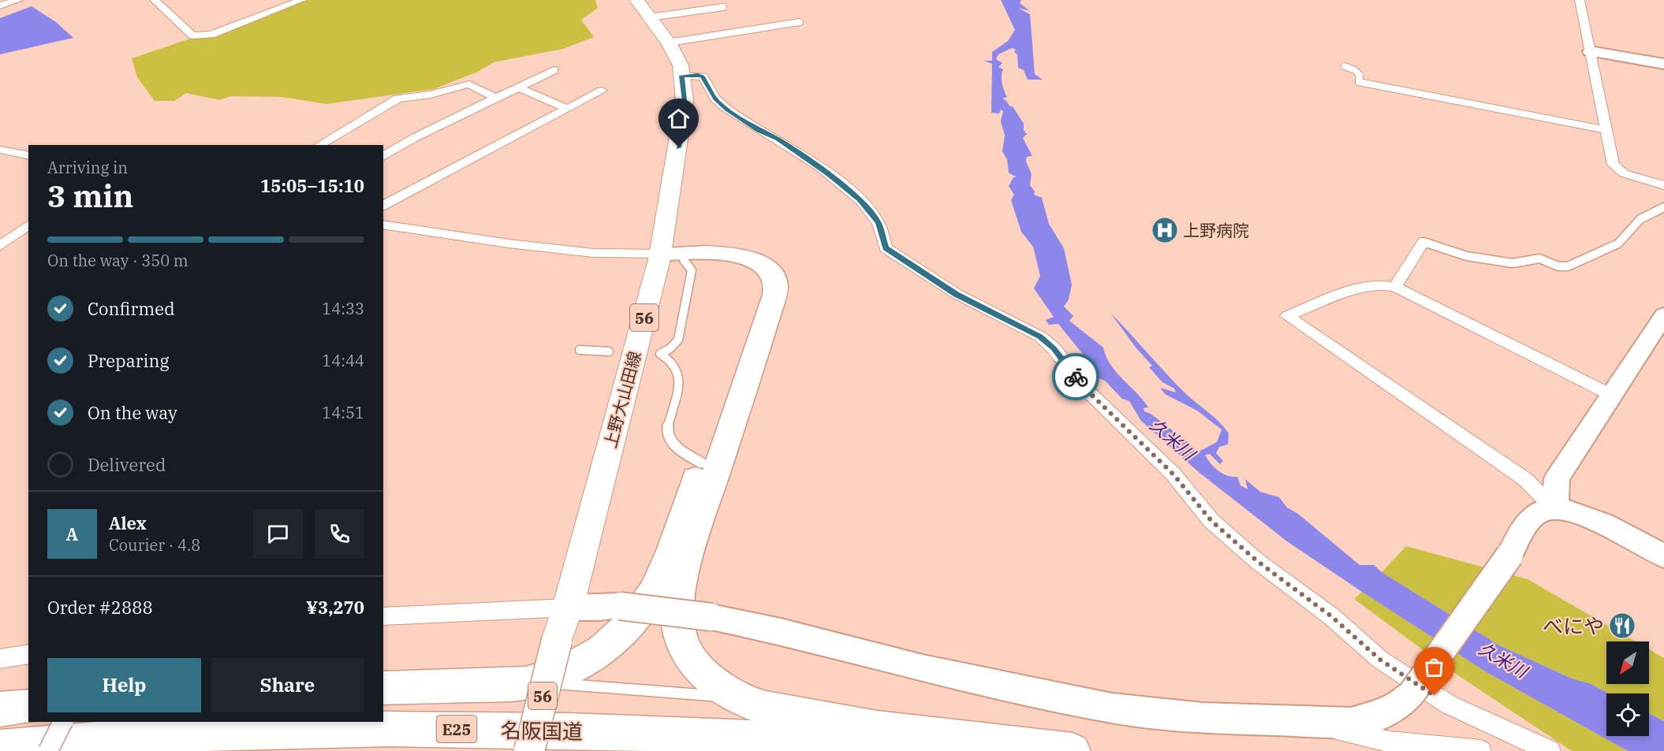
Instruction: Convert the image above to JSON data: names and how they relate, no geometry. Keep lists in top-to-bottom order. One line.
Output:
{"streets":{"highway":["E25","名阪国道"],"main road":["56","上野大山田線"]},"water":["久米川"],"places":{"hospital":["上野病院"],"restaurant":["べにや"]},"north":"bottom left","page":{"heading":["3 min","Arriving in","15:05–15:10"],"panel":["Alex","Courier · 4.8","Order #2888","¥3,270"],"bar":"On the way · 350 m","list":[["Confirmed","14:33"],["Preparing","14:44"],["On the way","14:51"],"Delivered"],"round":"A","buttons":["Help","Share"]}}
